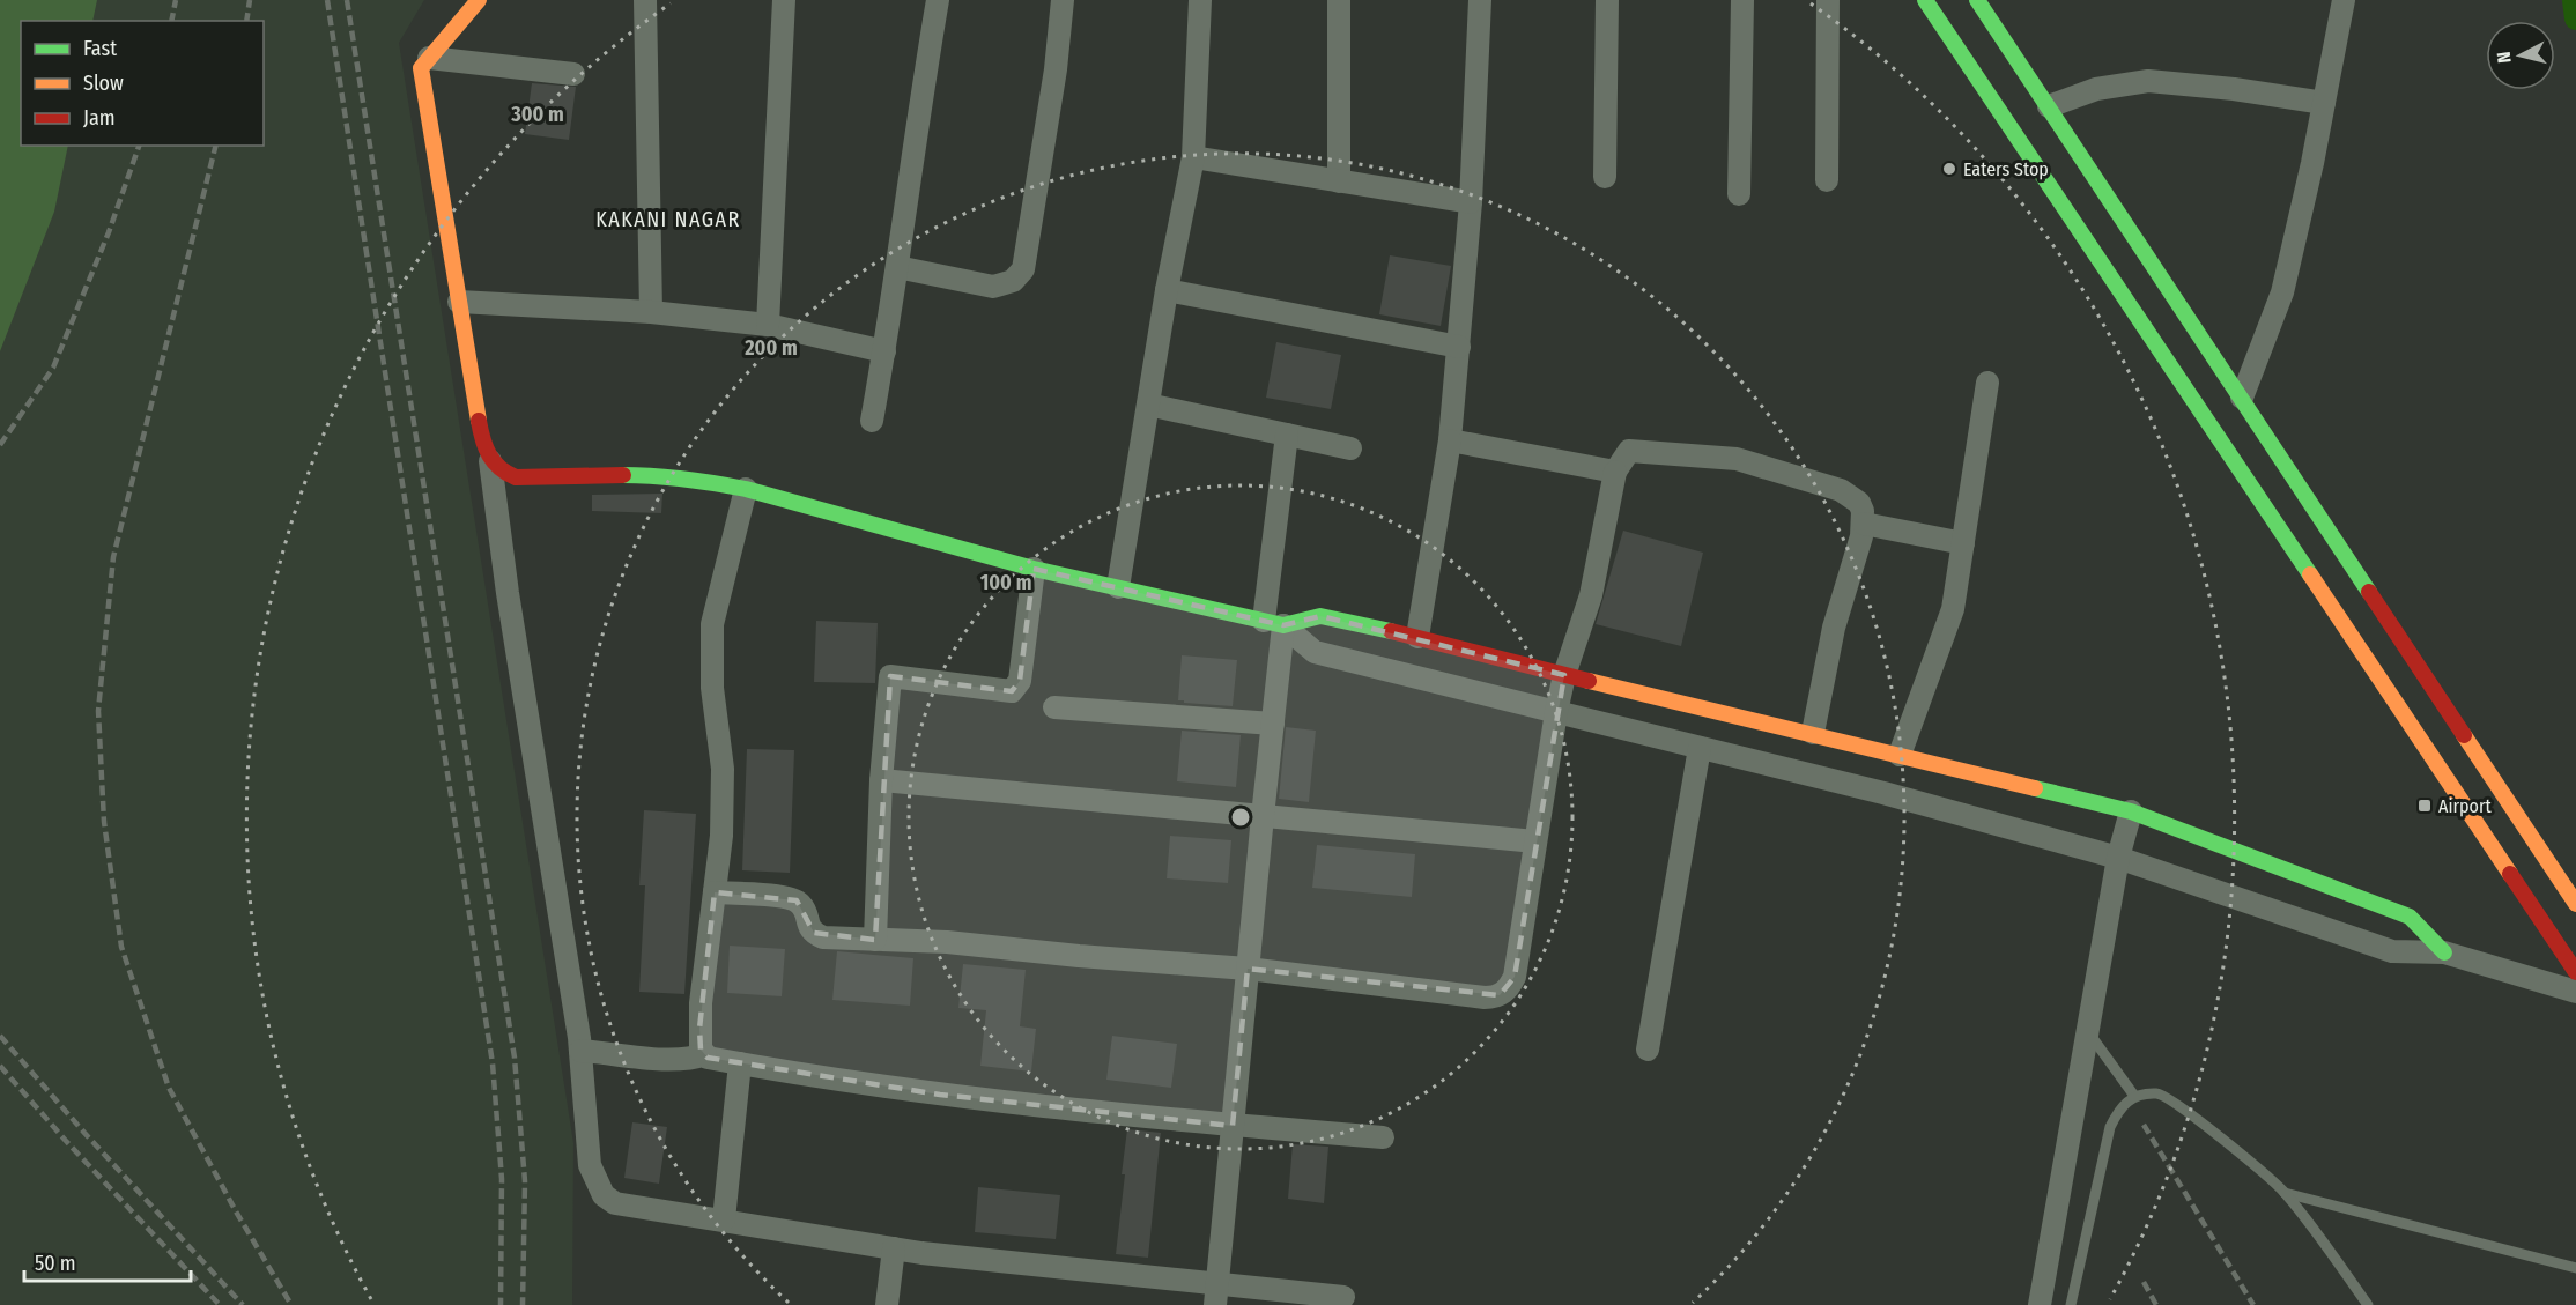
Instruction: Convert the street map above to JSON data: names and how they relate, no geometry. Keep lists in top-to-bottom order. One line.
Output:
{"districts":["KAKANI NAGAR"],"places":{"other":["Eaters Stop"],"transit":["Airport"]},"legend":["Fast","Slow","Jam"],"scale_bar":"50 m","north":"left","rings":["300 m","200 m","100 m"]}
